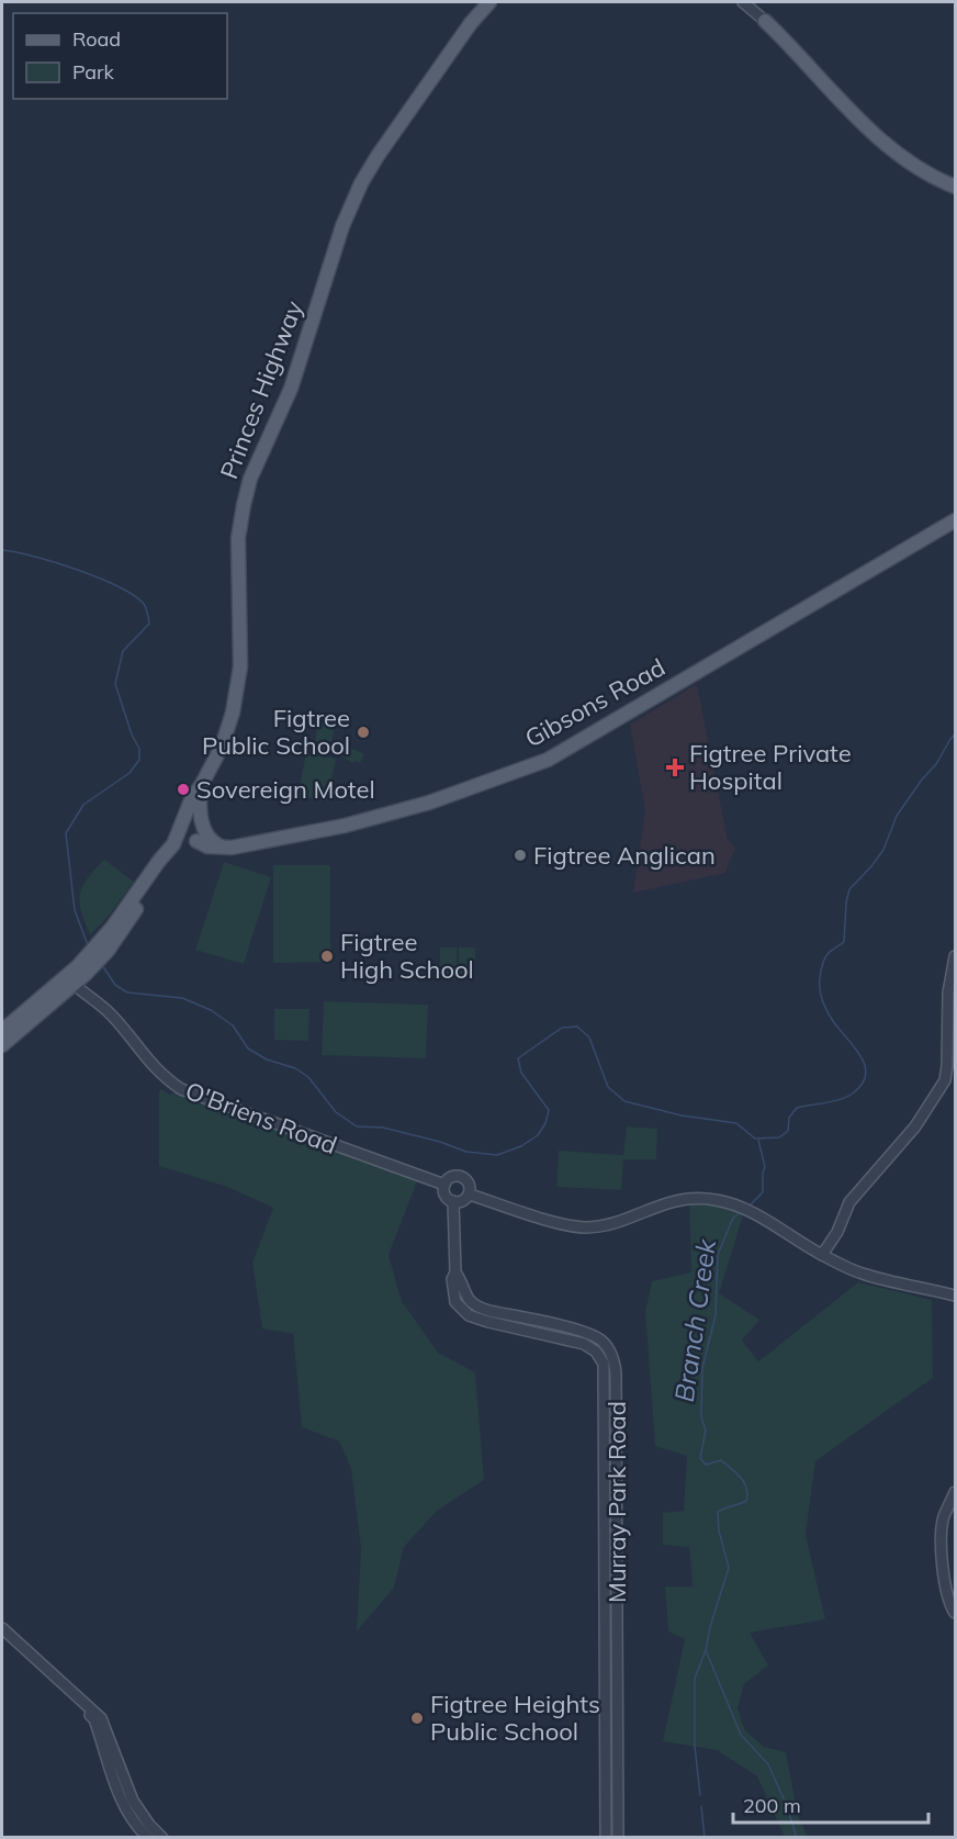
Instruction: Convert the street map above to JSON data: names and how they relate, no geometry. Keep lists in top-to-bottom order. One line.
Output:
{"streets":{"main road":["Princes Highway","Gibsons Road"],"street":["O'Briens Road","Murray Park Road"]},"crossings":[["Princes Highway","Gibsons Road"],["Princes Highway","O'Briens Road"]],"water":["Branch Creek"],"places":{"other":["Figtree Public School","Sovereign Motel","Figtree Anglican","Figtree High School","Figtree Heights Public School"],"health":["Figtree Private Hospital"]},"legend":["Road","Park"],"scale_bar":"200 m"}
